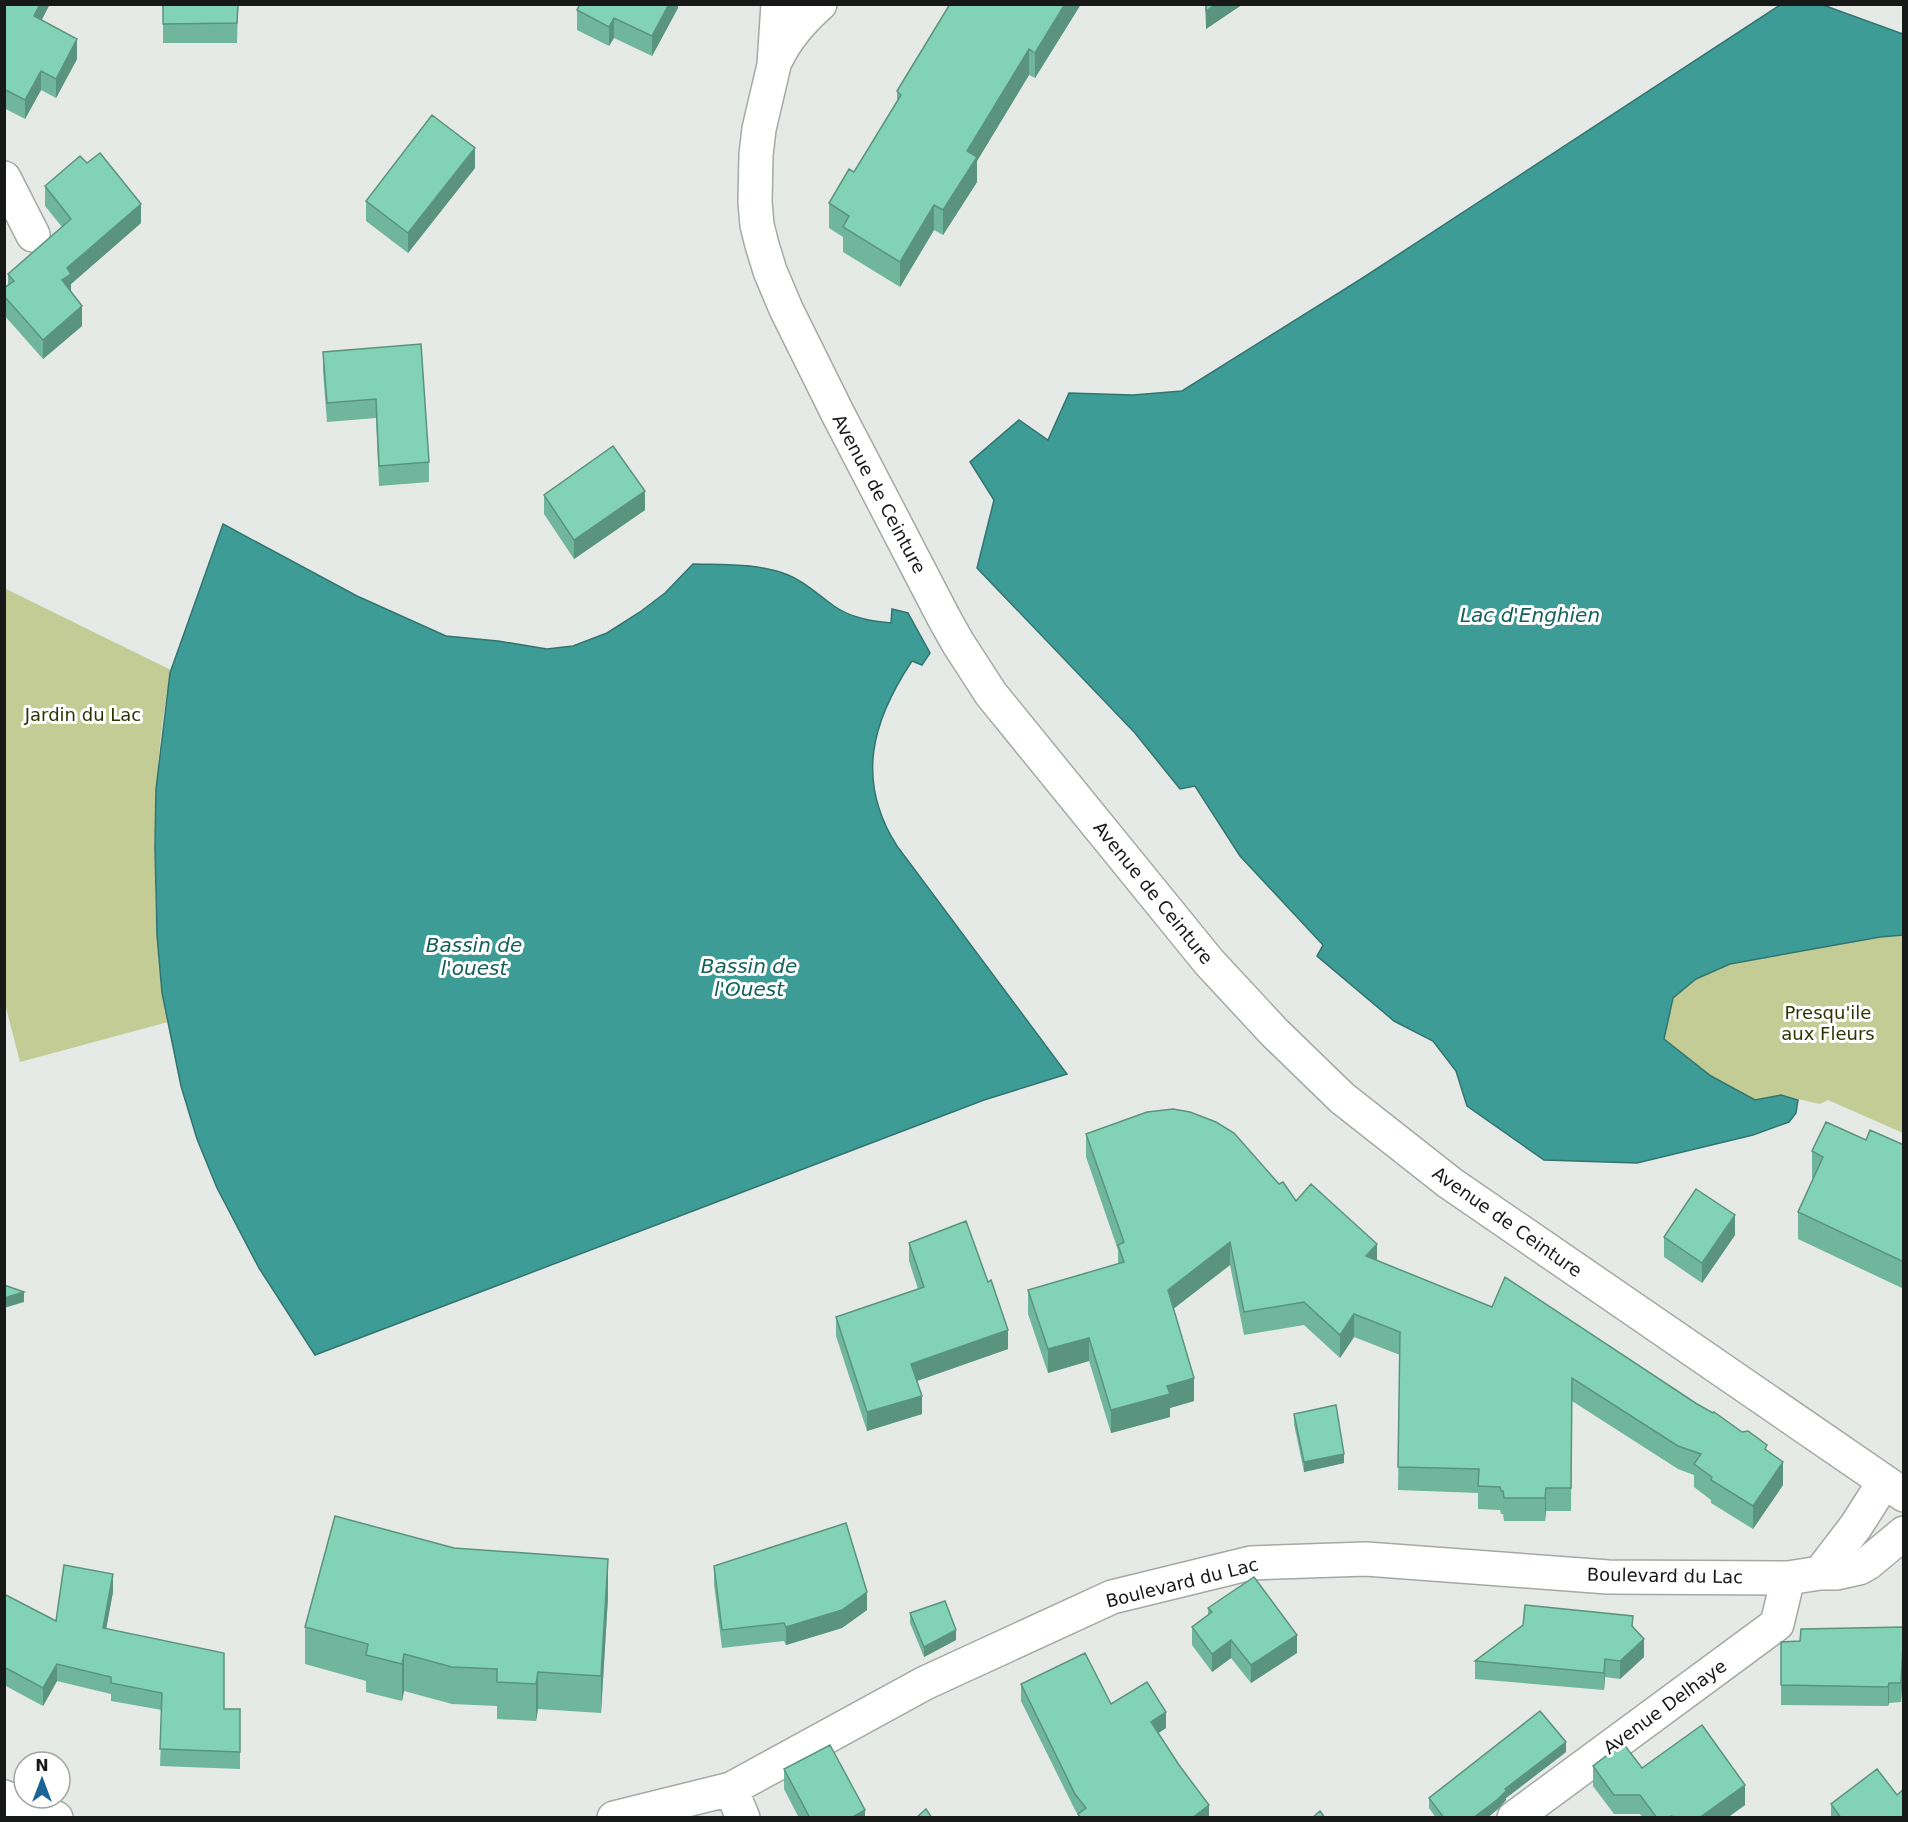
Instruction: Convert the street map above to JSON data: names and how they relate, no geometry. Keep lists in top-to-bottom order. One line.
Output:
{"streets":{"street":["Avenue de Ceinture","Boulevard du Lac","Avenue Delhaye"]},"crossings":[["Boulevard du Lac","Avenue Delhaye"]],"water":["Lac d'Enghien","Bassin de l'ouest","Bassin de l'Ouest"],"parks":["Jardin du Lac","Presqu'ile aux Fleurs"],"north":"top"}
